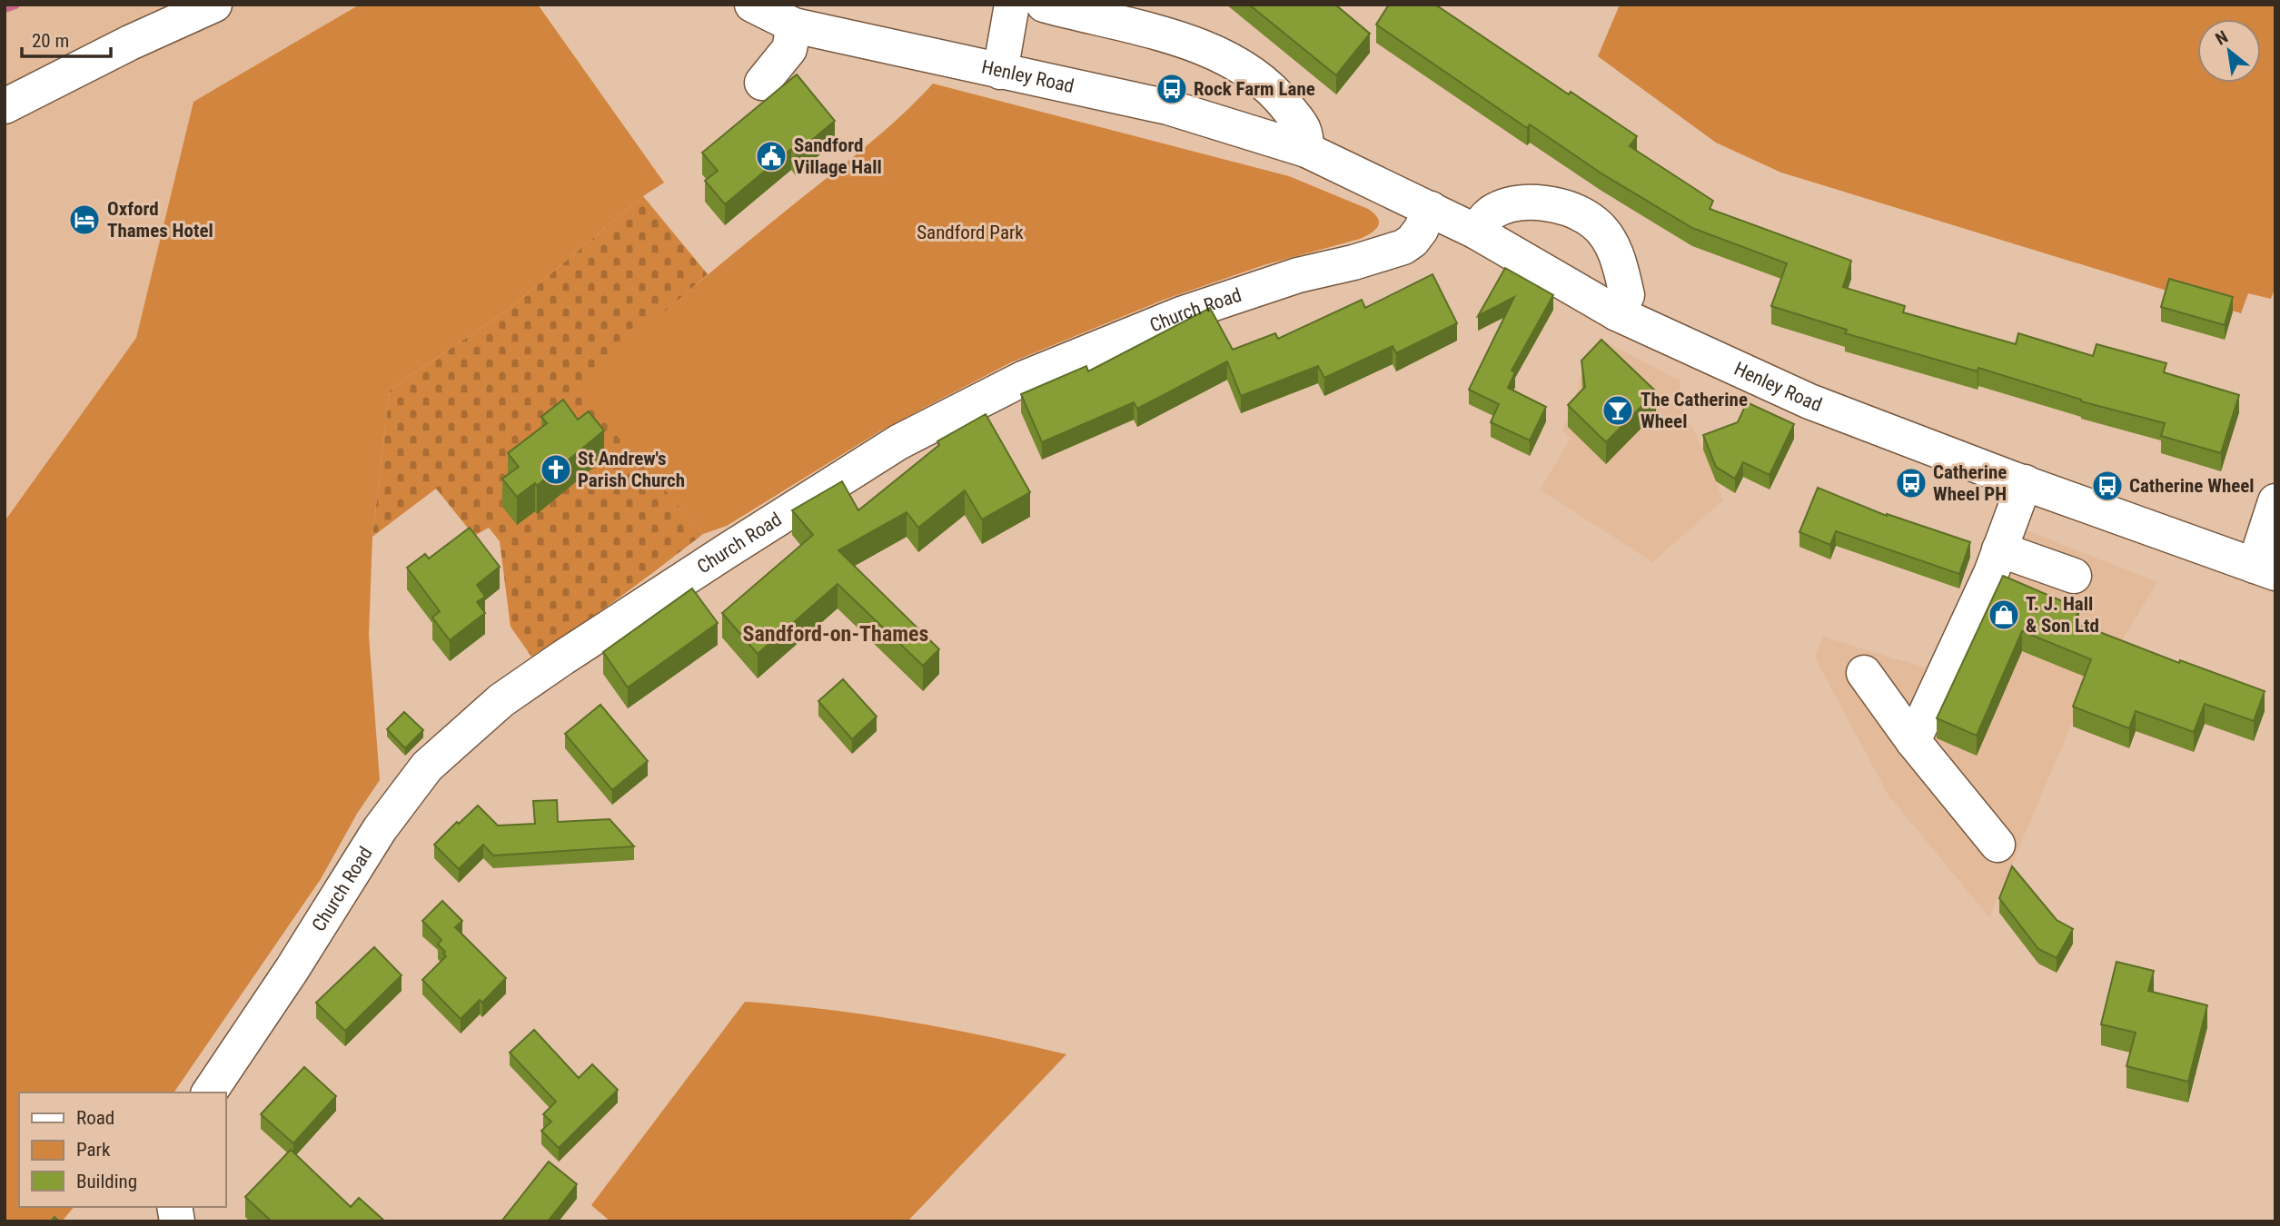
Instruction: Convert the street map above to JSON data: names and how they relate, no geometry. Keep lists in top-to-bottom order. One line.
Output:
{"streets":{"street":["Henley Road","Church Road"]},"crossings":[["Henley Road","Church Road"]],"districts":["Sandford-on-Thames"],"parks":["Sandford Park"],"places":{"bus stop":["Rock Farm Lane","Catherine Wheel PH","Catherine Wheel"],"public building":["Sandford Village Hall"],"hotel":["Oxford Thames Hotel"],"bar":["The Catherine Wheel"],"church":["St Andrew's Parish Church"],"shop":["T. J. Hall & Son Ltd"]},"legend":["Road","Park","Building"],"scale_bar":"20 m","north":"top left"}
